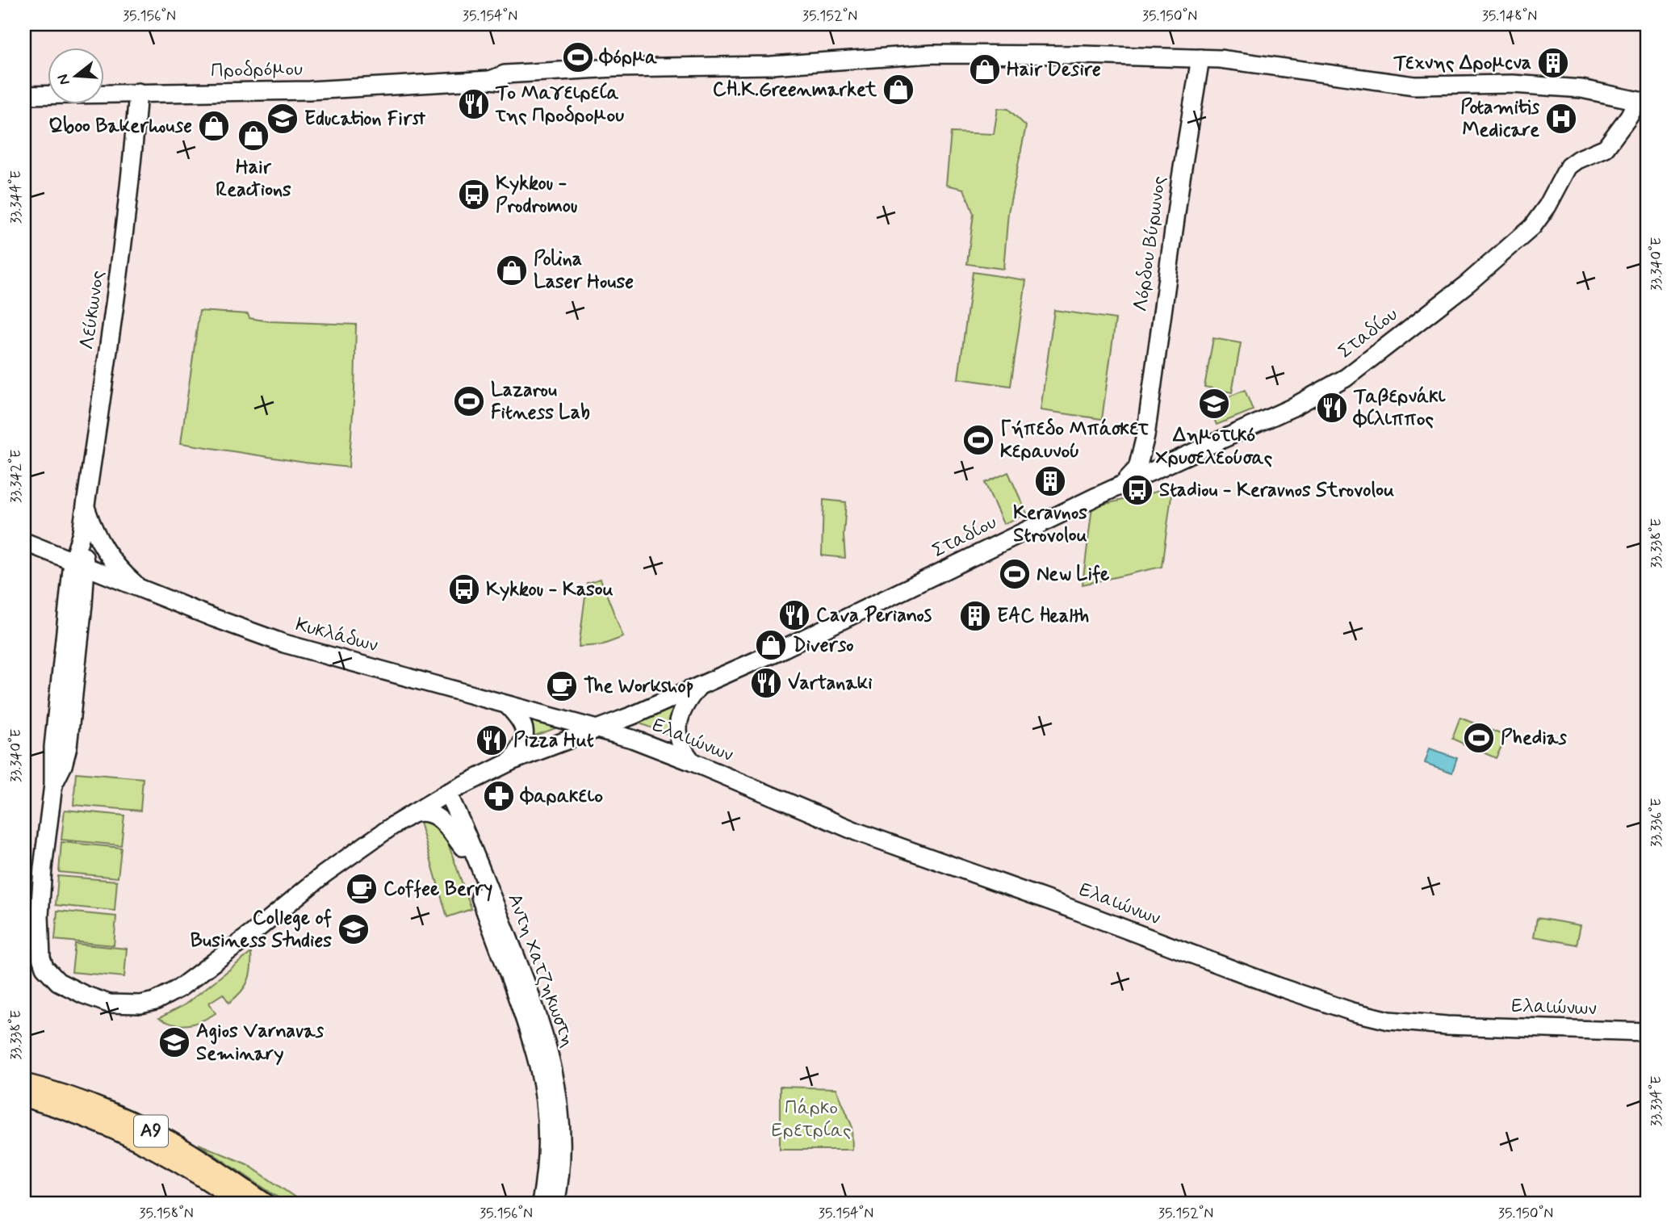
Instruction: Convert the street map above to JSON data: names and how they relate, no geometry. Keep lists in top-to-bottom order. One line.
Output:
{"streets":{"main road":["Προδρόμου","Λόρδου Βύρωνος","Λεύκωνος","Σταδίου","Κυκλάδων","Ελαιώνων","Αντη Χατζηκωστη","A9"]},"crossings":[["Προδρόμου","Λόρδου Βύρωνος"],["Προδρόμου","Λεύκωνος"],["Προδρόμου","Σταδίου"],["Λόρδου Βύρωνος","Σταδίου"],["Λεύκωνος","Κυκλάδων"],["Σταδίου","Κυκλάδων"],["Σταδίου","Ελαιώνων"],["Σταδίου","Αντη Χατζηκωστη"],["Κυκλάδων","Ελαιώνων"]],"parks":["Πάρκο Ερετρίας"],"places":{"sports":["Φόρμα","Lazarou Fitness Lab","Γήπεδο Μπάσκετ Κεραυνού","New Life","Phedias"],"building":["Τεχνης Δρομcνa","Keravnos Strovolou","EAC Health"],"shop":["Hair Desire","CH.K.Greenmarket","Qboo Bakerhouse","Hair Reactions","Polina Laser House","Diverso"],"restaurant":["Το Μαγειρεία της Προδρομου","Ταβερνάκι Φίλιππος","Cava Perianos","Vartanaki","Pizza Hut"],"school or university":["Education First","Δημοτικό Χρυσελεούσας","College of Business Studies","Agios Varnavas Seminary"],"hospital":["Potamitis Medicare"],"bus stop":["Kykkou - Prodromou","Stadiou - Keravnos Strovolou","Kykkou - Kasou"],"cafe":["The Workshop","Coffee Berry"],"pharmacy":["Φαρακειο"]},"north":"left","coordinates":["35.156°N","35.154°N","35.152°N","35.150°N","35.148°N","33.344°E","33.340°E","33.342°E","33.338°E","33.336°E","33.334°E","35.158°N"]}
